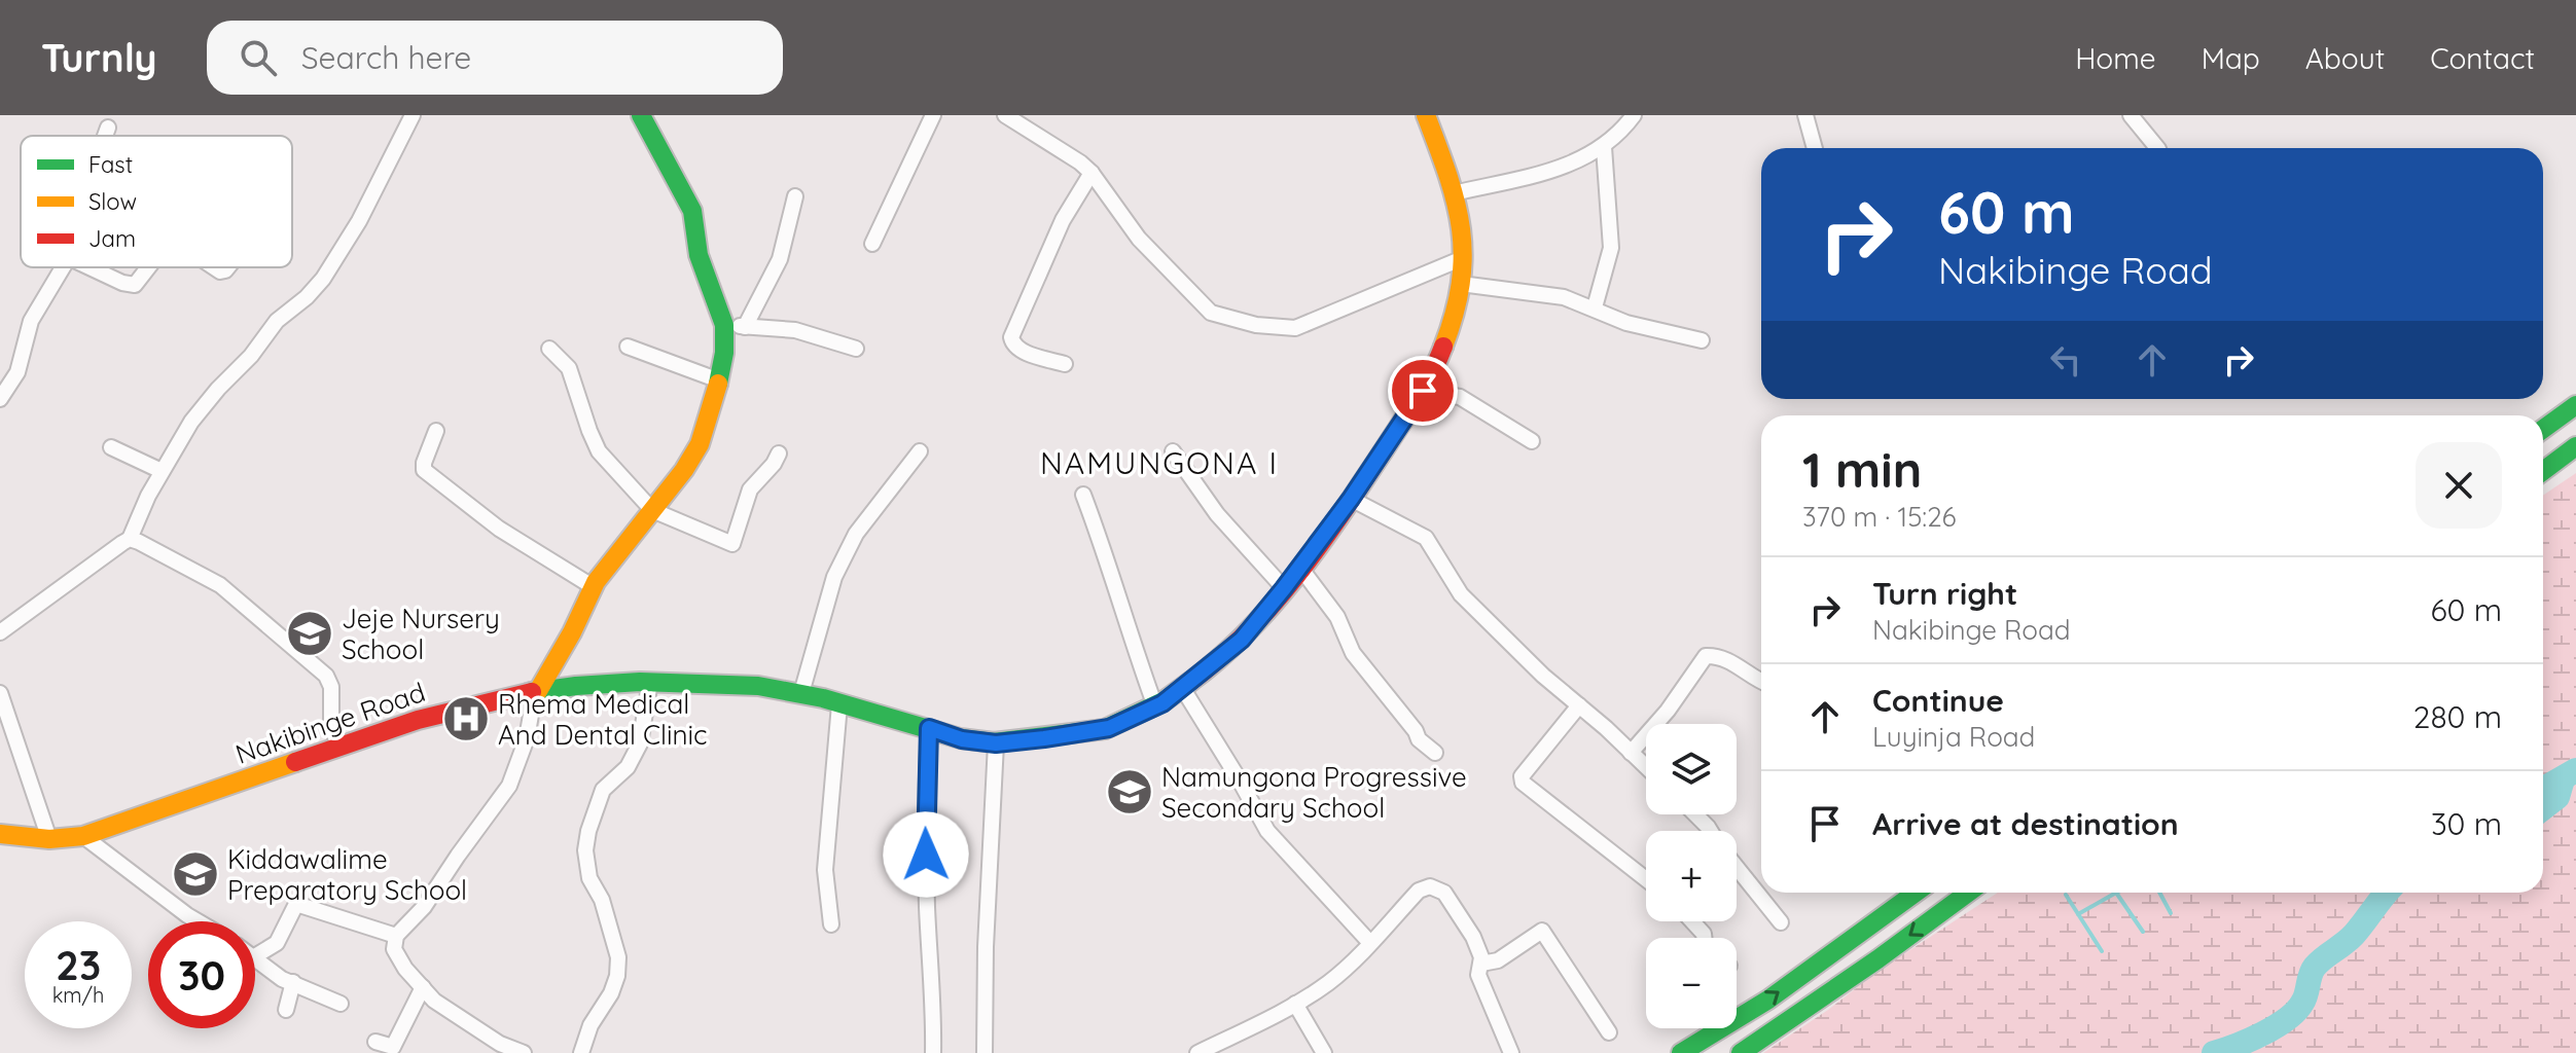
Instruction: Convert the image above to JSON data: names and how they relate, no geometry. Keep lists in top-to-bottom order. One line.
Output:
{"streets":{"main road":["Nakibinge Road"]},"districts":["NAMUNGONA I"],"places":{"school or university":["Jeje Nursery School","Namungona Progressive Secondary School","Kiddawalime Preparatory School"],"hospital":["Rhema Medical And Dental Clinic"]},"legend":["Fast","Slow","Jam"],"page":{"header":"Turnly","search":"Search here","nav":["Home","Map","About","Contact"],"turn":["60 m","Nakibinge Road"],"heading":["1 min","370 m · 15:26"],"list":[{"name":"Turn right","note":"Nakibinge Road","value":"60 m"},{"name":"Continue","note":"Luyinja Road","value":"280 m"},{"name":"Arrive at destination","value":"30 m"}],"map_buttons":["+","−"],"speed":"23 km/h","limit":"30"}}
